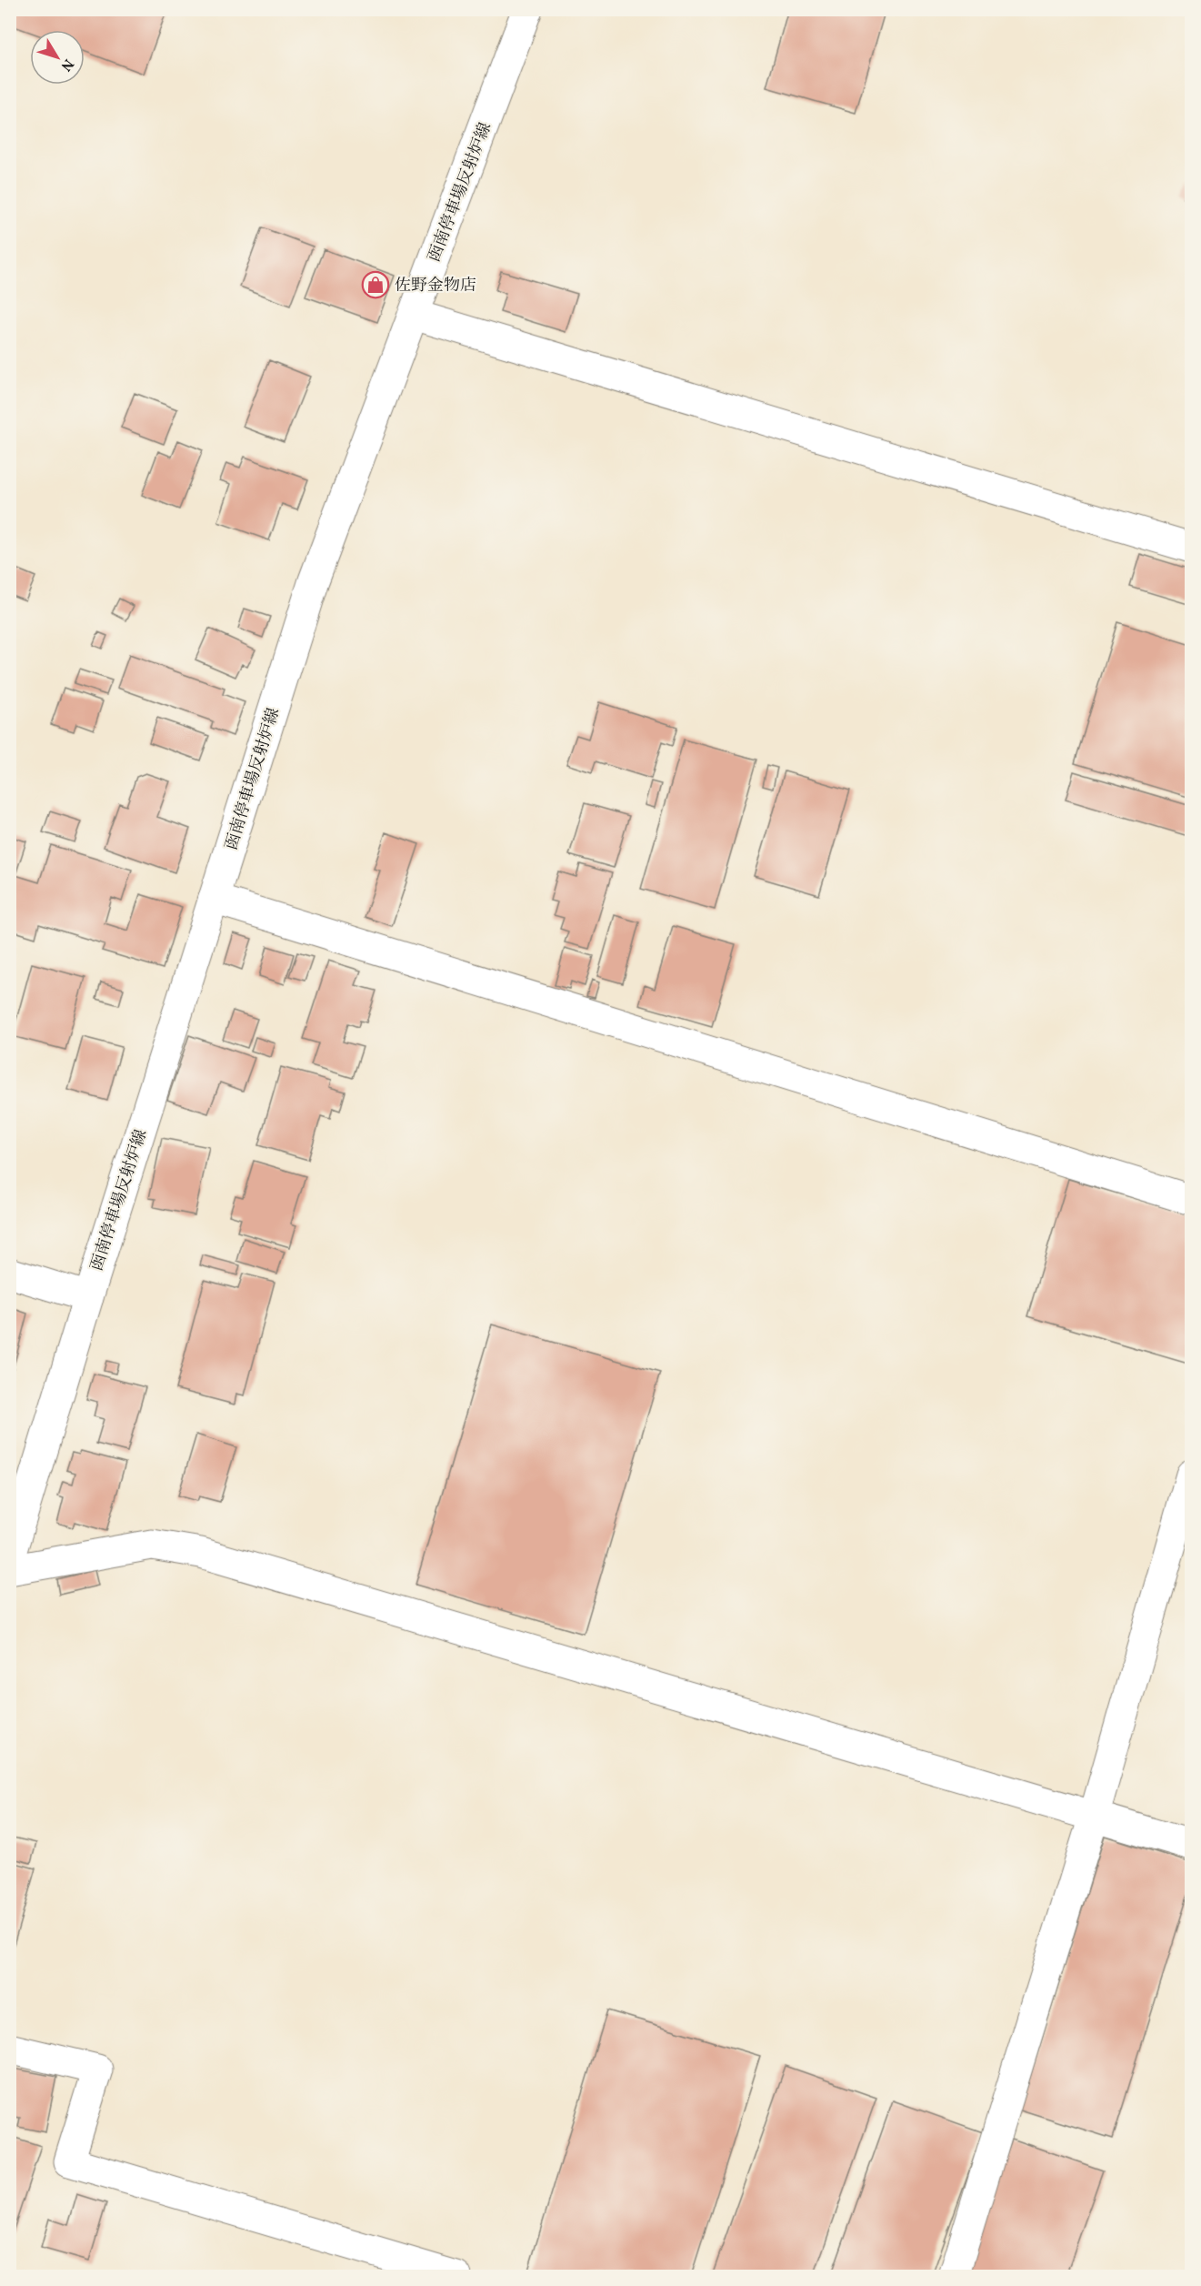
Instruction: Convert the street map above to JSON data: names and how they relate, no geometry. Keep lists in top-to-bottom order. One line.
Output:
{"streets":{"street":["函南停車場反射炉線"]},"places":{"shop":["佐野金物店"]},"north":"bottom right"}
